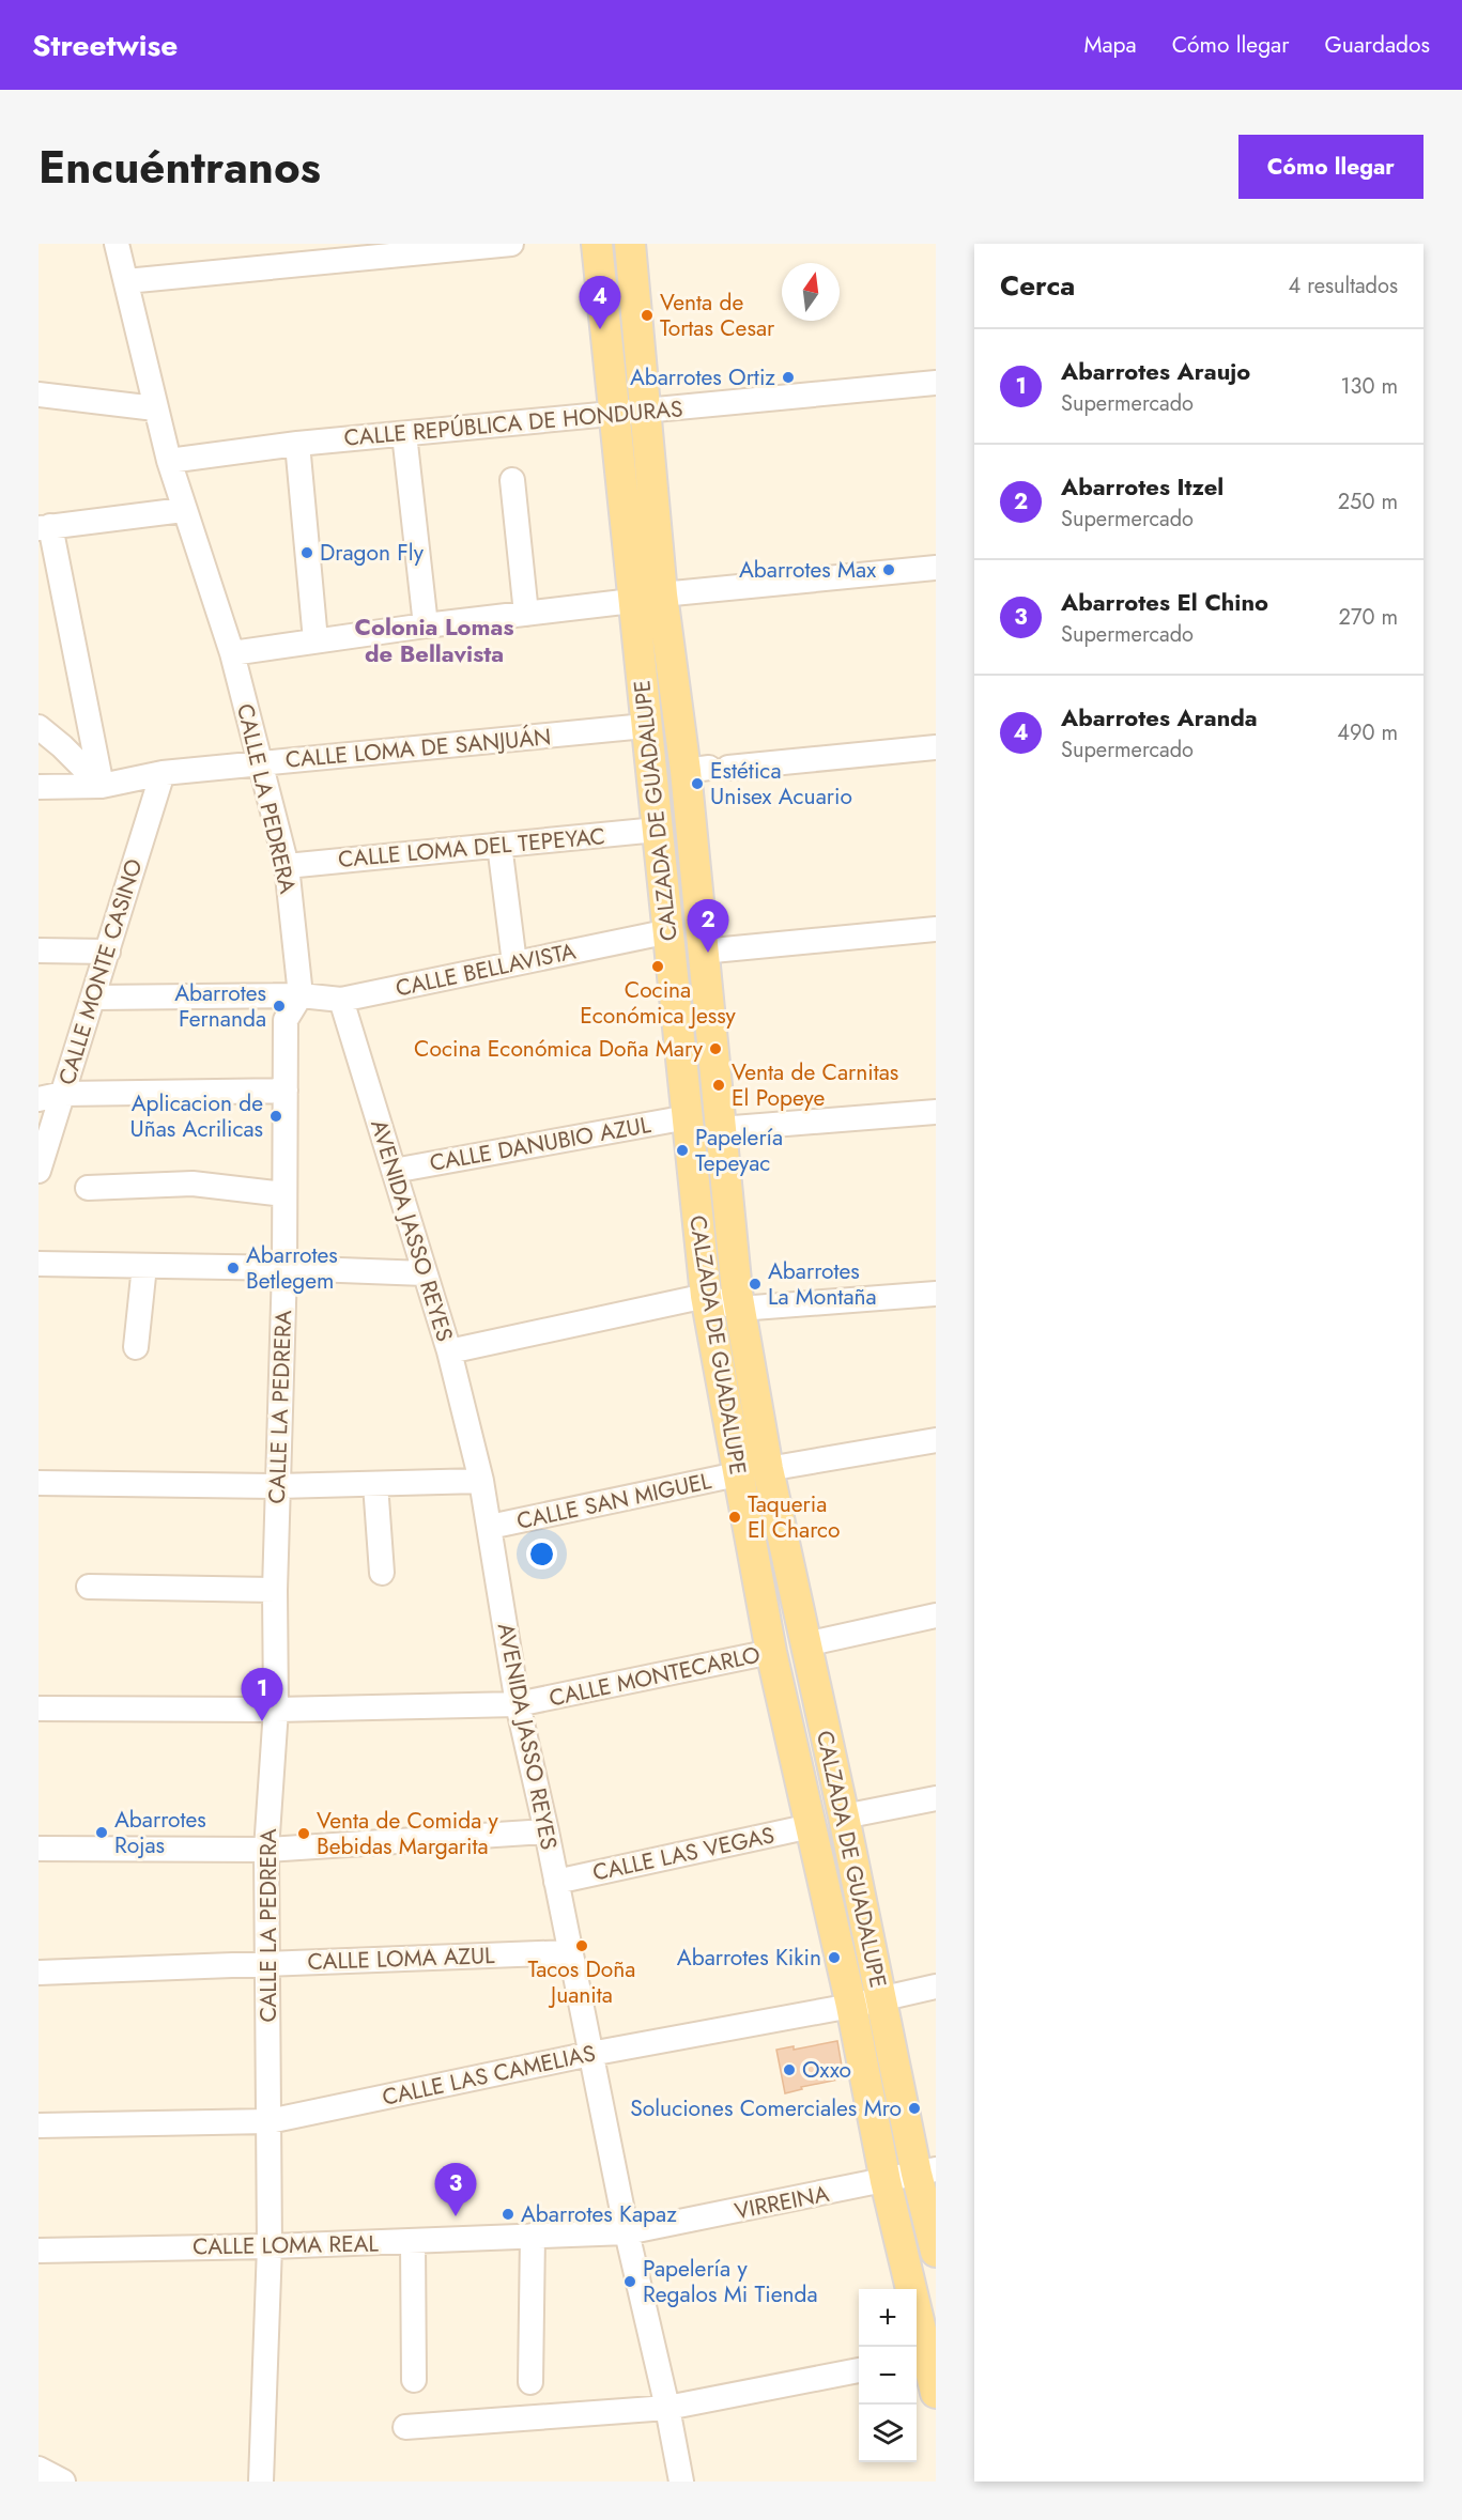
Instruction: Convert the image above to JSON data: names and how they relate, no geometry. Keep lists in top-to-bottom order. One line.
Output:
{"streets":{"main road":["CALZADA DE GUADALUPE"],"street":["CALLE REPÚBLICA DE HONDURAS","CALLE LOMA DE SANJUÁN","CALLE LA PEDRERA","CALLE LOMA DEL TEPEYAC","CALLE BELLAVISTA","CALLE MONTE CASINO","CALLE DANUBIO AZUL","AVENIDA JASSO REYES","CALLE SAN MIGUEL","CALLE MONTECARLO","CALLE LAS VEGAS","CALLE LOMA AZUL","CALLE LAS CAMELIAS","VIRREINA","CALLE LOMA REAL"]},"crossings":[["CALLE REPÚBLICA DE HONDURAS","CALLE LA PEDRERA"],["CALLE REPÚBLICA DE HONDURAS","CALZADA DE GUADALUPE"],["CALLE LOMA DE SANJUÁN","CALLE LA PEDRERA"],["CALLE LOMA DE SANJUÁN","CALZADA DE GUADALUPE"],["CALLE LOMA DE SANJUÁN","CALLE MONTE CASINO"],["CALLE LA PEDRERA","CALLE LOMA DEL TEPEYAC"],["CALLE LA PEDRERA","CALLE BELLAVISTA"],["CALLE LA PEDRERA","CALLE MONTECARLO"],["CALLE LA PEDRERA","CALLE LOMA AZUL"],["CALLE LA PEDRERA","CALLE LAS CAMELIAS"],["CALLE LA PEDRERA","CALLE LOMA REAL"],["CALZADA DE GUADALUPE","CALLE LOMA DEL TEPEYAC"],["CALZADA DE GUADALUPE","CALLE BELLAVISTA"],["CALZADA DE GUADALUPE","CALLE DANUBIO AZUL"],["CALZADA DE GUADALUPE","CALLE SAN MIGUEL"],["CALZADA DE GUADALUPE","CALLE MONTECARLO"],["CALZADA DE GUADALUPE","CALLE LAS VEGAS"],["CALZADA DE GUADALUPE","CALLE LAS CAMELIAS"],["CALZADA DE GUADALUPE","VIRREINA"],["CALLE BELLAVISTA","AVENIDA JASSO REYES"],["CALLE DANUBIO AZUL","AVENIDA JASSO REYES"],["AVENIDA JASSO REYES","CALLE SAN MIGUEL"],["AVENIDA JASSO REYES","CALLE MONTECARLO"],["AVENIDA JASSO REYES","CALLE LAS VEGAS"],["AVENIDA JASSO REYES","CALLE LOMA AZUL"],["AVENIDA JASSO REYES","CALLE LAS CAMELIAS"],["AVENIDA JASSO REYES","VIRREINA"],["AVENIDA JASSO REYES","CALLE LOMA REAL"],["VIRREINA","CALLE LOMA REAL"]],"districts":["Colonia Lomas de Bellavista"],"places":["Venta de Tortas Cesar","Abarrotes Ortiz","Dragon Fly","Abarrotes Max","Estética Unisex Acuario","Cocina Económica Jessy","Abarrotes Fernanda","Cocina Económica Doña Mary","Venta de Carnitas El Popeye","Aplicacion de Uñas Acrilicas","Papelería Tepeyac","Abarrotes Betlegem","Abarrotes La Montaña","Taqueria El Charco","Abarrotes Rojas","Venta de Comida y Bebidas Margarita","Tacos Doña Juanita","Abarrotes Kikin","Oxxo","Soluciones Comerciales Mro","Abarrotes Kapaz","Papelería y Regalos Mi Tienda"],"north":"top","page":{"header":"Streetwise","nav":["Mapa","Cómo llegar","Guardados"],"title":"Encuéntranos","buttons":"Cómo llegar","heading":["Cerca","4 resultados"],"pins":["4","2","1","3"],"list":[{"mark":"1","name":"Abarrotes Araujo","note":"Supermercado","value":"130 m"},{"mark":"2","name":"Abarrotes Itzel","note":"Supermercado","value":"250 m"},{"mark":"3","name":"Abarrotes El Chino","note":"Supermercado","value":"270 m"},{"mark":"4","name":"Abarrotes Aranda","note":"Supermercado","value":"490 m"}],"map_buttons":["+","−"]}}
